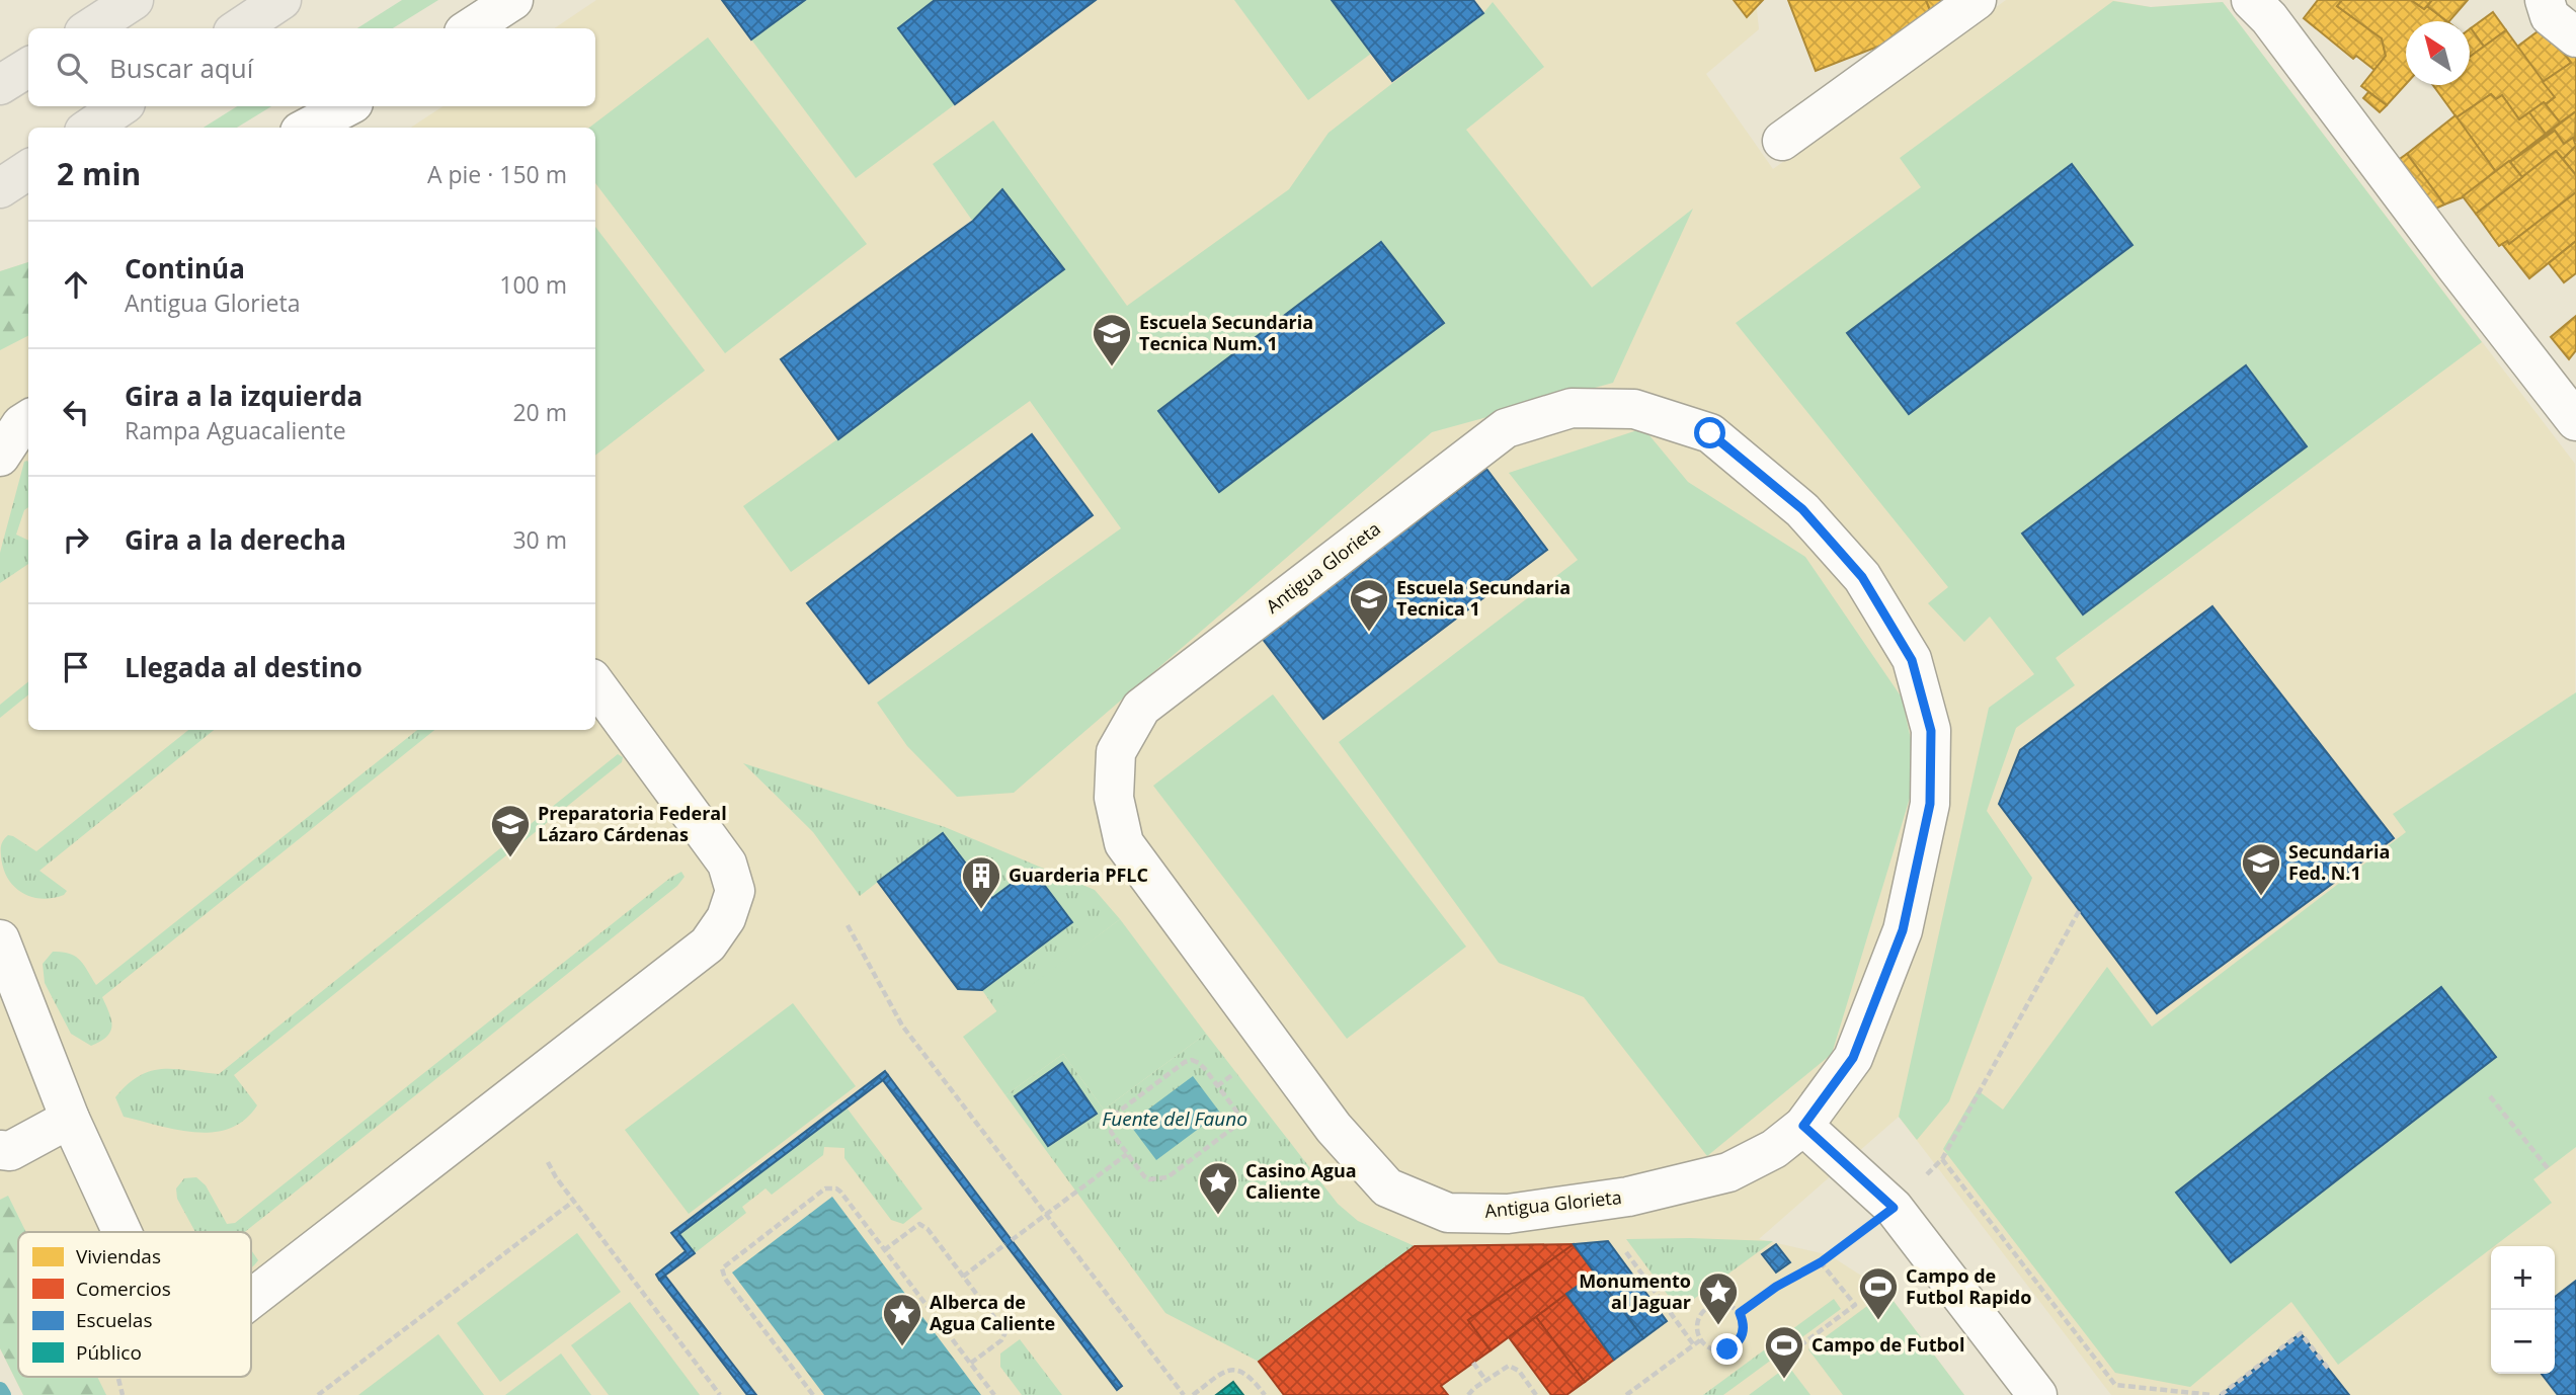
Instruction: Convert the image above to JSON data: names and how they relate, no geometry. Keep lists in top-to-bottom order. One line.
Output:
{"streets":{"street":["Antigua Glorieta"]},"water":["Fuente del Fauno"],"places":{"school or university":["Escuela Secundaria Tecnica Num. 1","Escuela Secundaria Tecnica 1","Preparatoria Federal Lázaro Cárdenas","Secundaria Fed. N.1"],"building":["Guarderia PFLC"],"place":["Casino Agua Caliente","Monumento al Jaguar","Alberca de Agua Caliente"],"sports":["Campo de Futbol Rapido","Campo de Futbol"]},"legend":["Viviendas","Comercios","Escuelas","Público"],"north":"top left","page":{"search":"Buscar aquí","heading":["2 min","A pie · 150 m"],"list":[["Continúa","Antigua Glorieta","100 m"],["Gira a la izquierda","Rampa Aguacaliente","20 m"],["Gira a la derecha","30 m"],"Llegada al destino"],"map_buttons":["+","−"]}}
